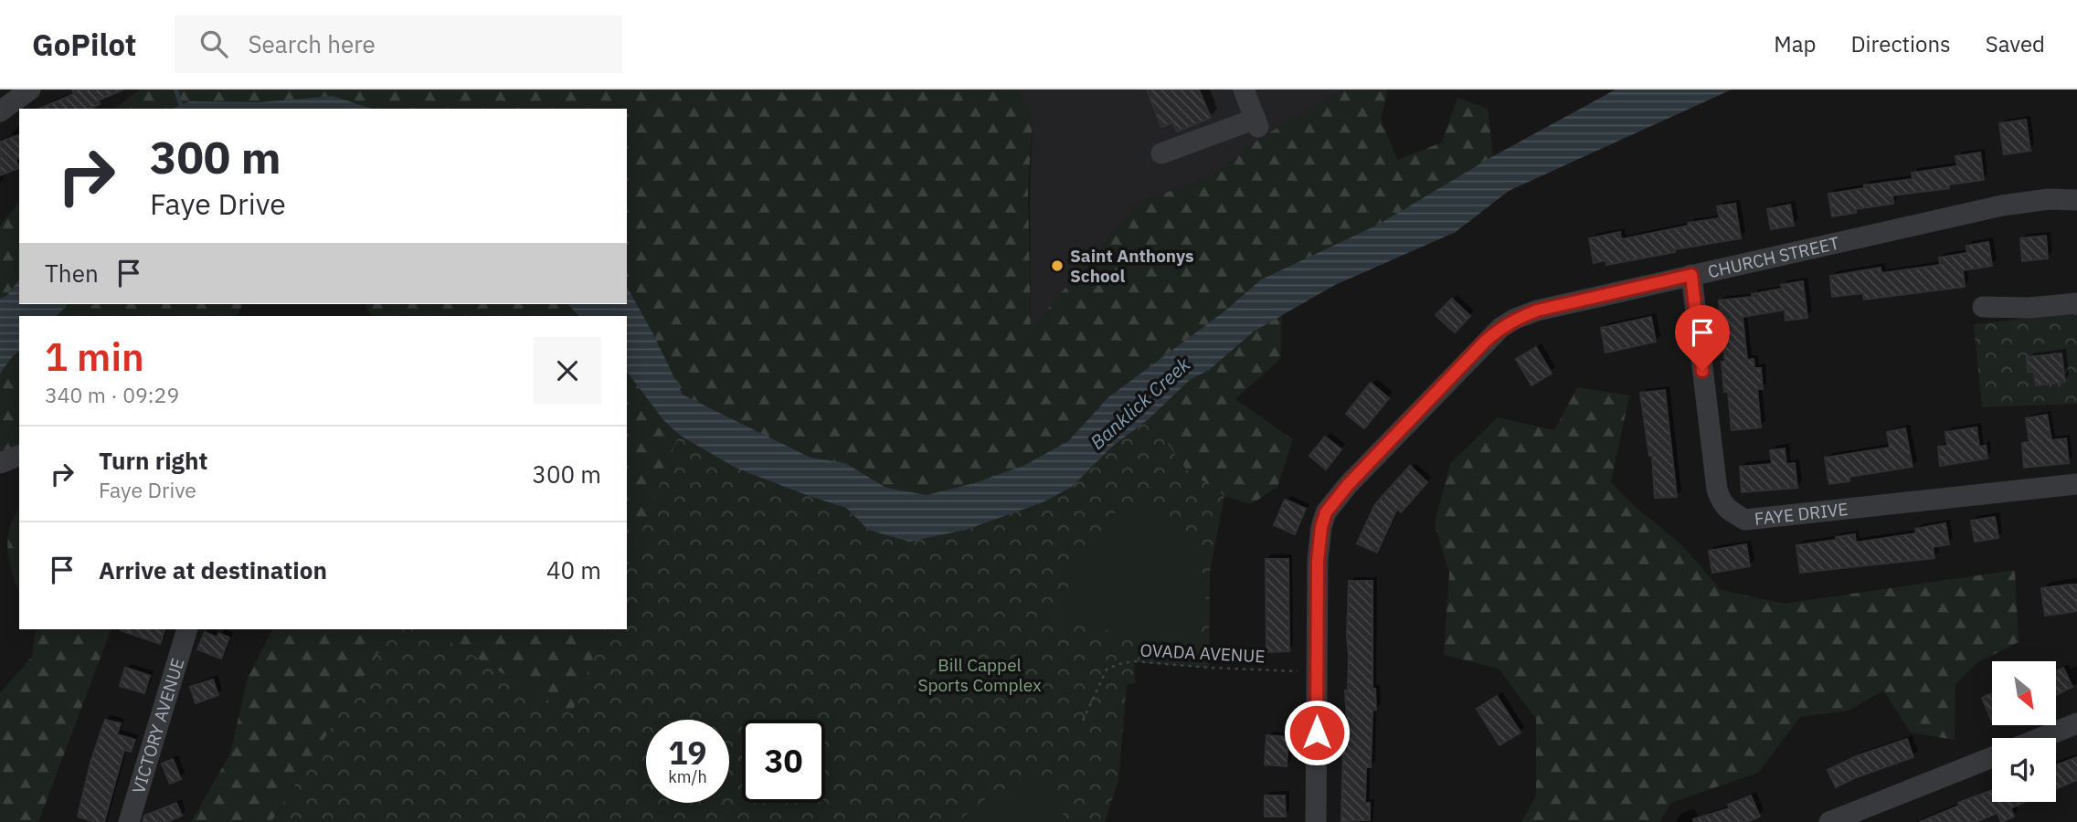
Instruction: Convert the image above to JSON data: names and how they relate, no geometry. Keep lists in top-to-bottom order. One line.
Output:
{"streets":{"street":["CHURCH STREET","FAYE DRIVE","VICTORY AVENUE"],"path":["OVADA AVENUE"]},"crossings":[["CHURCH STREET","FAYE DRIVE"],["CHURCH STREET","OVADA AVENUE"]],"water":["Banklick Creek"],"parks":["Bill Cappel Sports Complex"],"places":["Saint Anthonys School"],"north":"bottom right","page":{"header":"GoPilot","search":"Search here","nav":["Map","Directions","Saved"],"turn":["300 m","Faye Drive"],"then":"Then","heading":["1 min","340 m · 09:29"],"list":[{"name":"Turn right","note":"Faye Drive","value":"300 m"},{"name":"Arrive at destination","value":"40 m"}],"speed":"19 km/h","limit":"30"}}
